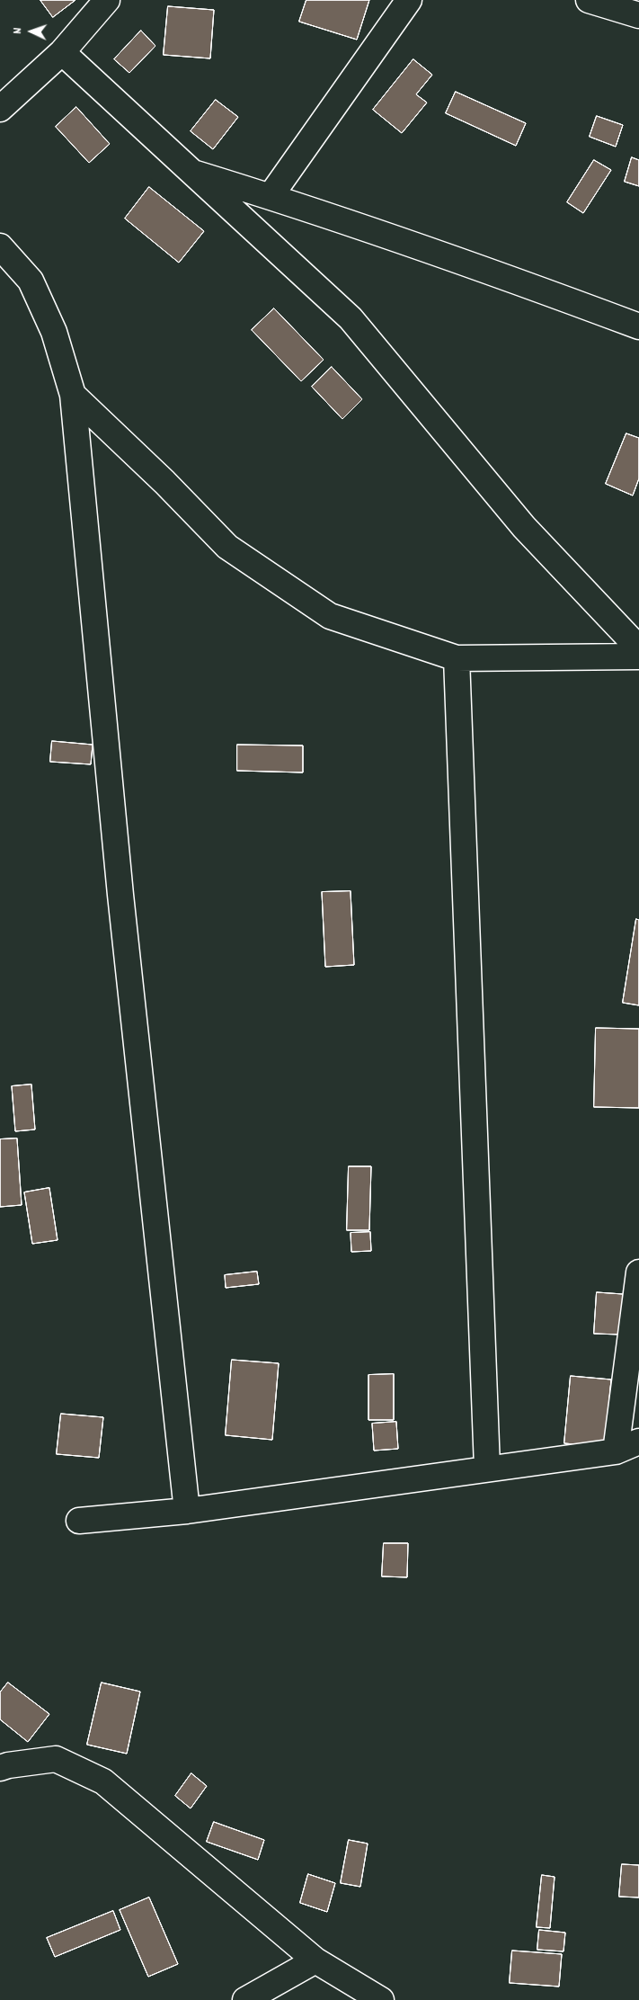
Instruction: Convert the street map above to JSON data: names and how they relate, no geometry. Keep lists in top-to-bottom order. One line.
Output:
{"north":"left"}
